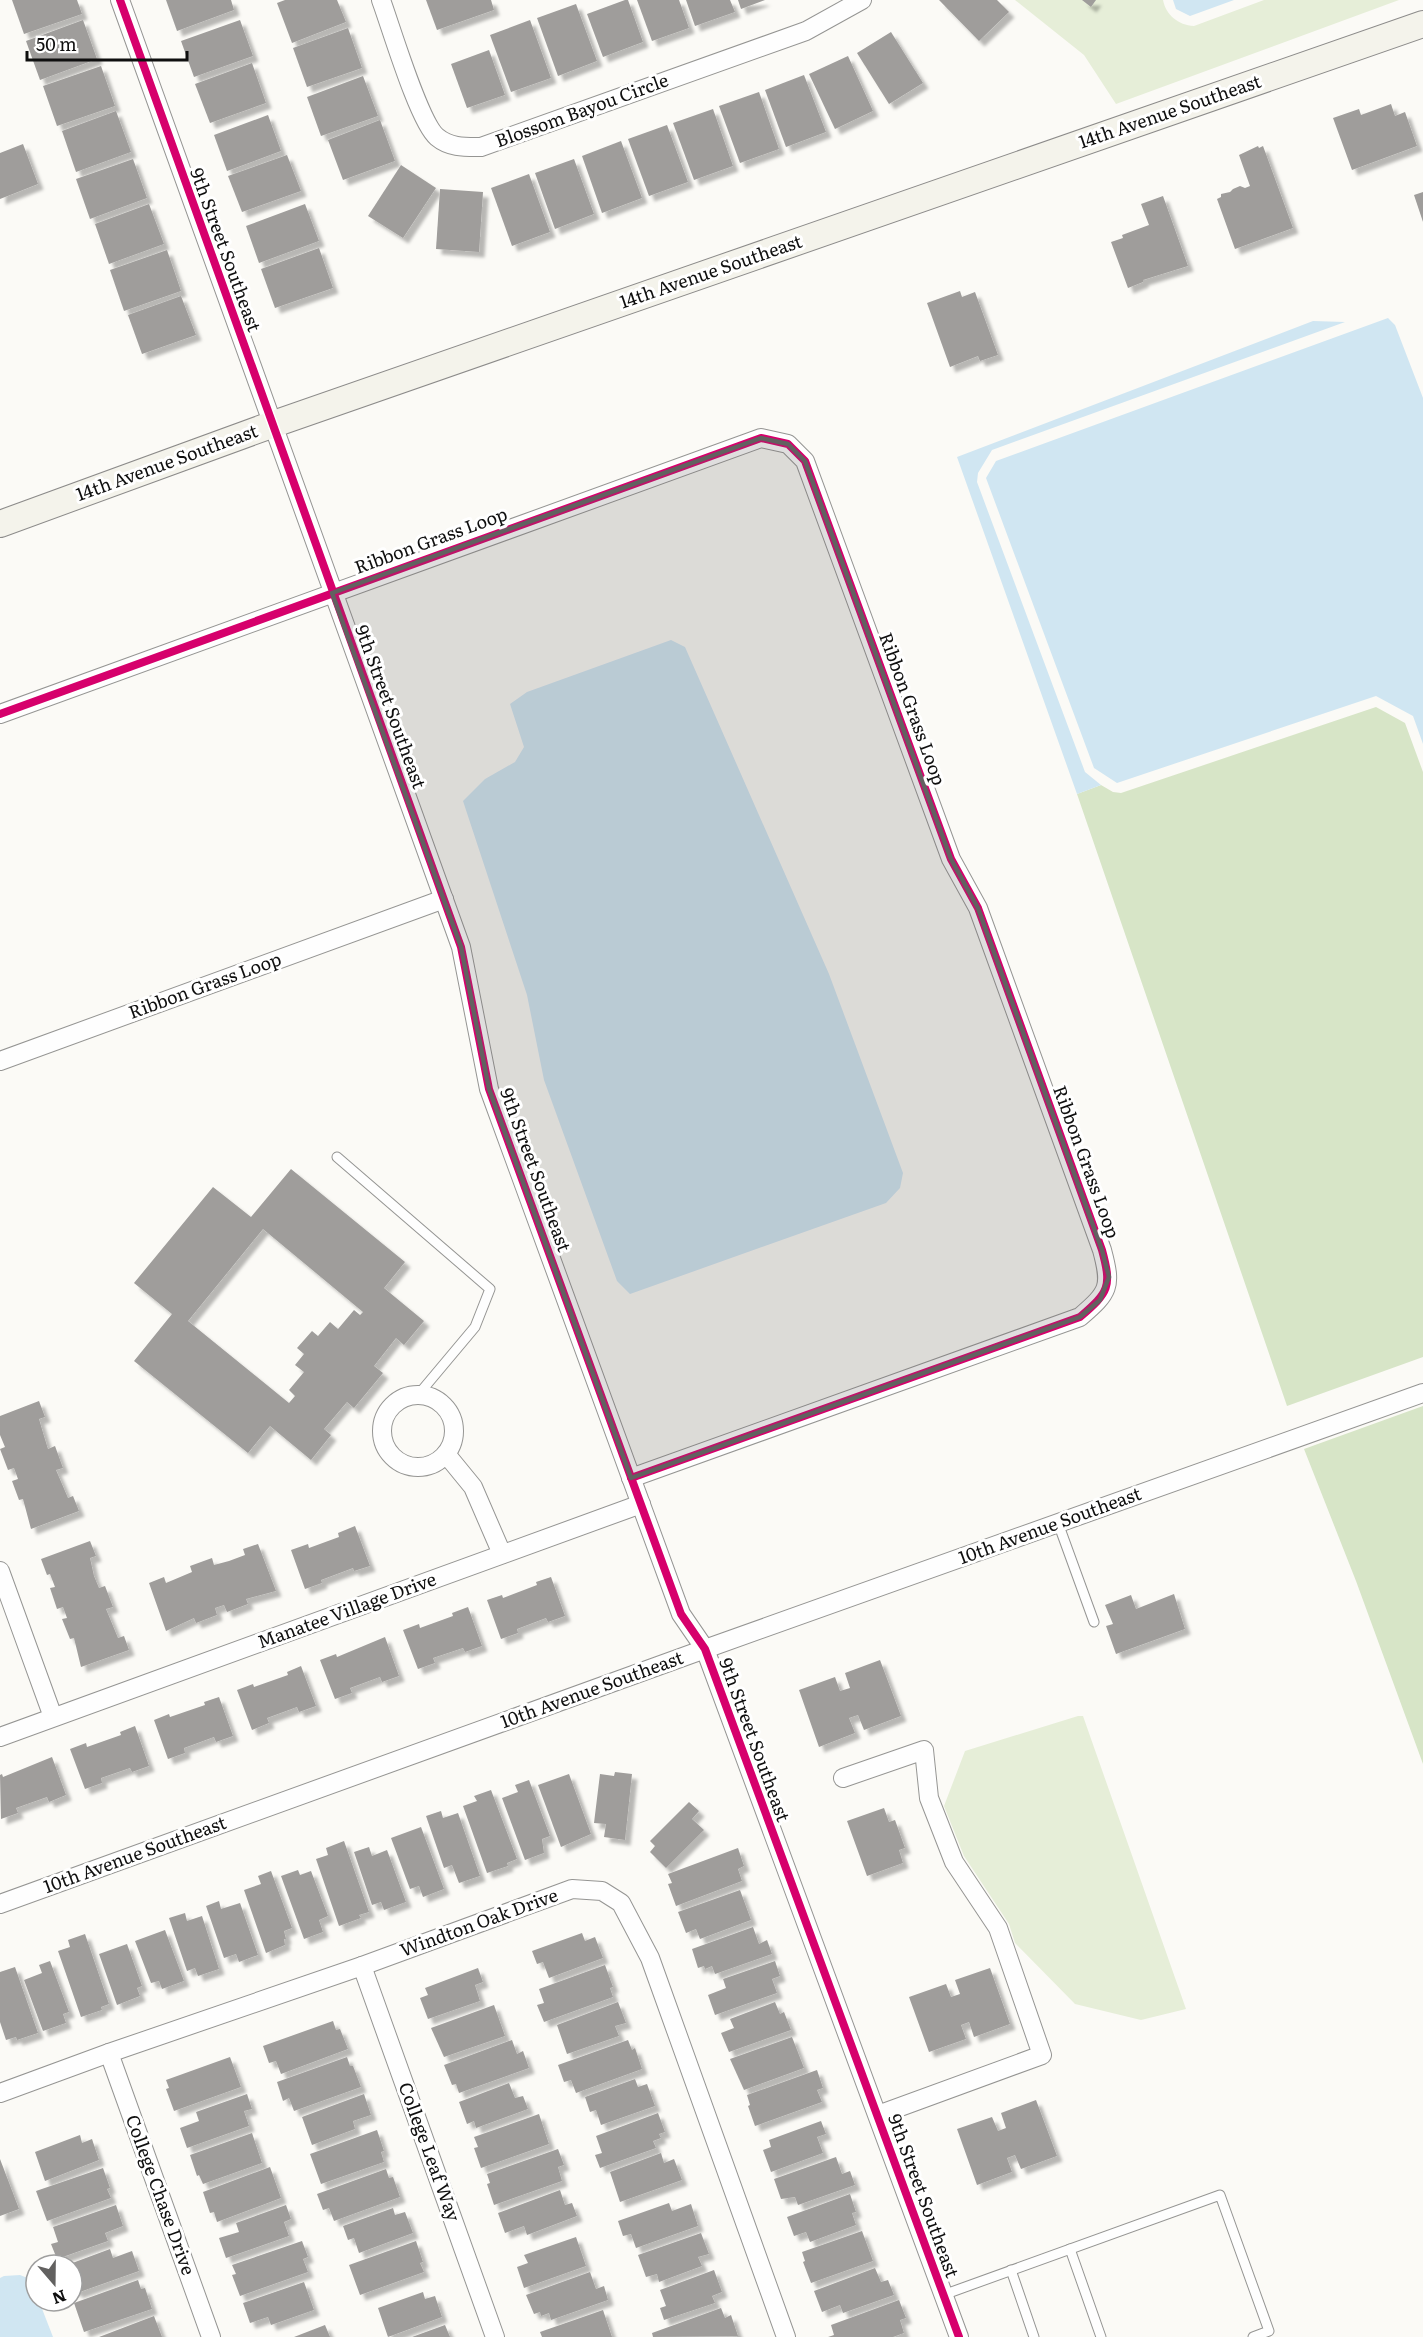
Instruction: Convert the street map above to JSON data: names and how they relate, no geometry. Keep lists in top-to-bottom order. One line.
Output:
{"streets":{"street":["Blossom Bayou Circle","14th Avenue Southeast","9th Street Southeast","Ribbon Grass Loop","10th Avenue Southeast","Manatee Village Drive","Windton Oak Drive","College Leaf Way","College Chase Drive"]},"crossings":[["14th Avenue Southeast","9th Street Southeast"],["9th Street Southeast","Ribbon Grass Loop"],["9th Street Southeast","10th Avenue Southeast"],["9th Street Southeast","Manatee Village Drive"],["Windton Oak Drive","College Leaf Way"],["Windton Oak Drive","College Chase Drive"]],"scale_bar":"50 m","north":"bottom"}
